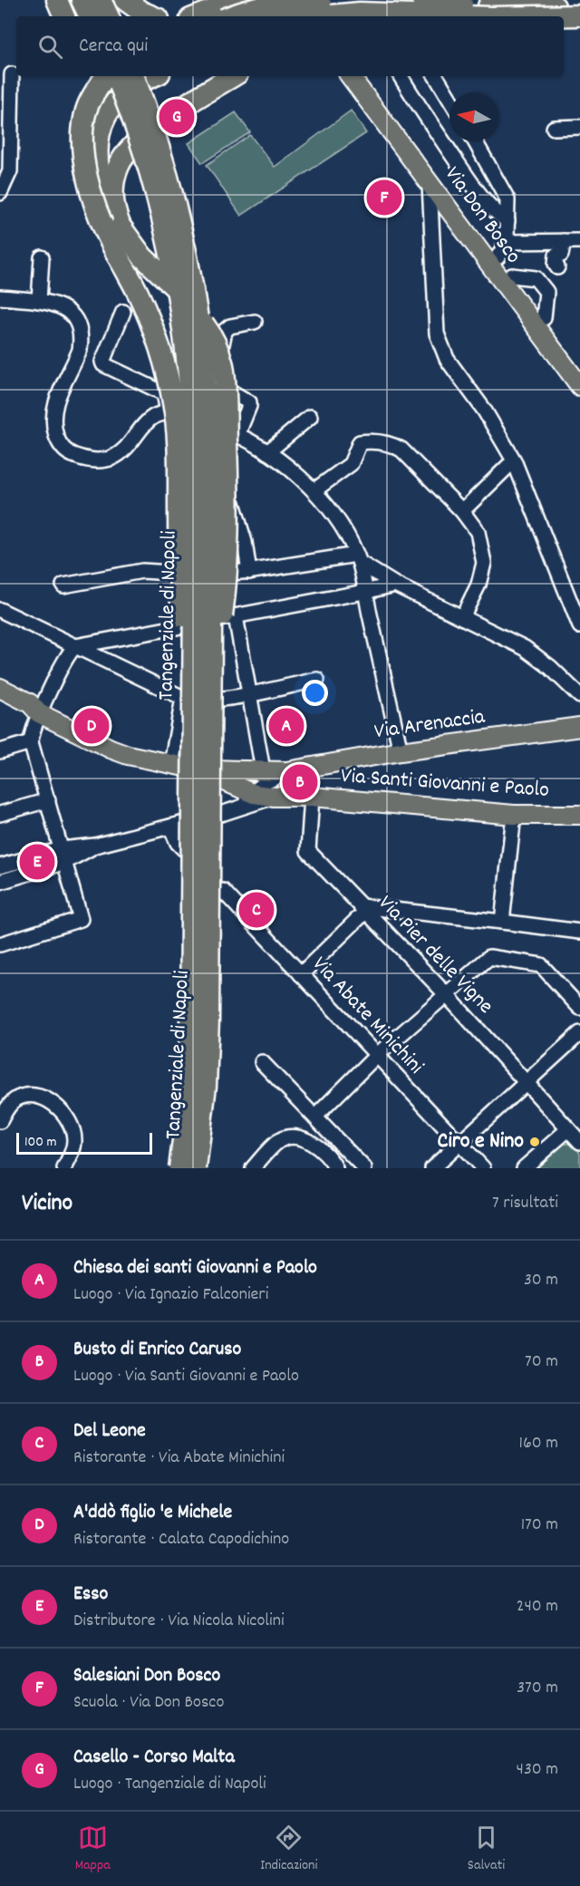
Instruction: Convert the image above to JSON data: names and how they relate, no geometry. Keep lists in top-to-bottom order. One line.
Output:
{"streets":{"highway":["Tangenziale di Napoli"],"main road":["Via Don Bosco","Via Arenaccia","Via Santi Giovanni e Paolo"],"street":["Via Pier delle Vigne","Via Abate Minichini"]},"crossings":[["Via Arenaccia","Via Santi Giovanni e Paolo"],["Via Santi Giovanni e Paolo","Via Pier delle Vigne"]],"places":["Ciro e Nino"],"scale_bar":"100 m","north":"left","page":{"search":"Cerca qui","pins":["G","F","A","D","B","E","C"],"scale":"100 m","heading":["Vicino","7 risultati"],"list":[{"mark":"A","name":"Chiesa dei santi Giovanni e Paolo","note":"Luogo · Via Ignazio Falconieri","value":"30 m"},{"mark":"B","name":"Busto di Enrico Caruso","note":"Luogo · Via Santi Giovanni e Paolo","value":"70 m"},{"mark":"C","name":"Del Leone","note":"Ristorante · Via Abate Minichini","value":"160 m"},{"mark":"D","name":"A'ddò figlio 'e Michele","note":"Ristorante · Calata Capodichino","value":"170 m"},{"mark":"E","name":"Esso","note":"Distributore · Via Nicola Nicolini","value":"240 m"},{"mark":"F","name":"Salesiani Don Bosco","note":"Scuola · Via Don Bosco","value":"370 m"},{"mark":"G","name":"Casello - Corso Malta","note":"Luogo · Tangenziale di Napoli","value":"430 m"}],"nav":["Mappa","Indicazioni","Salvati"]}}
